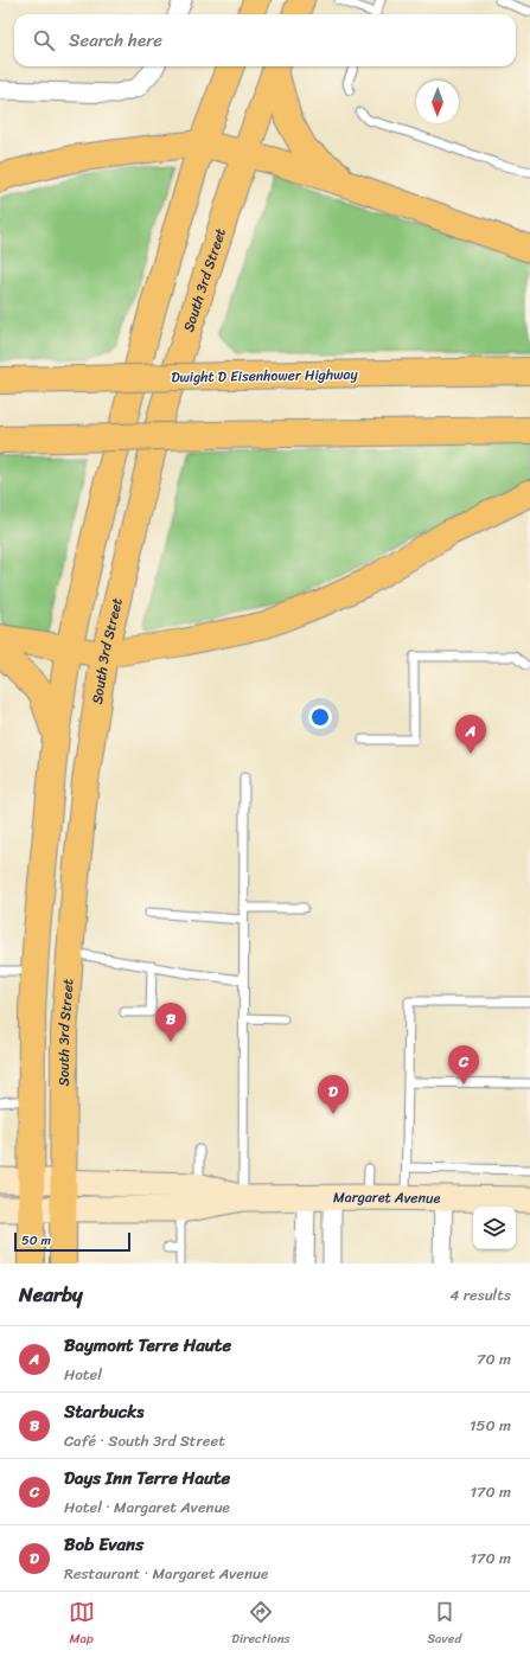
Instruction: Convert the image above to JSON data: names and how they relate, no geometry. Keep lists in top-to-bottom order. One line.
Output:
{"streets":{"highway":["South 3rd Street","Dwight D Eisenhower Highway"],"street":["Margaret Avenue"]},"crossings":[["South 3rd Street","Margaret Avenue"]],"scale_bar":"50 m","north":"bottom","page":{"search":"Search here","pins":["A","B","C","D"],"scale":"50 m","heading":["Nearby","4 results"],"list":[{"mark":"A","name":"Baymont Terre Haute","note":"Hotel","value":"70 m"},{"mark":"B","name":"Starbucks","note":"Café · South 3rd Street","value":"150 m"},{"mark":"C","name":"Days Inn Terre Haute","note":"Hotel · Margaret Avenue","value":"170 m"},{"mark":"D","name":"Bob Evans","note":"Restaurant · Margaret Avenue","value":"170 m"}],"nav":["Map","Directions","Saved"]}}
